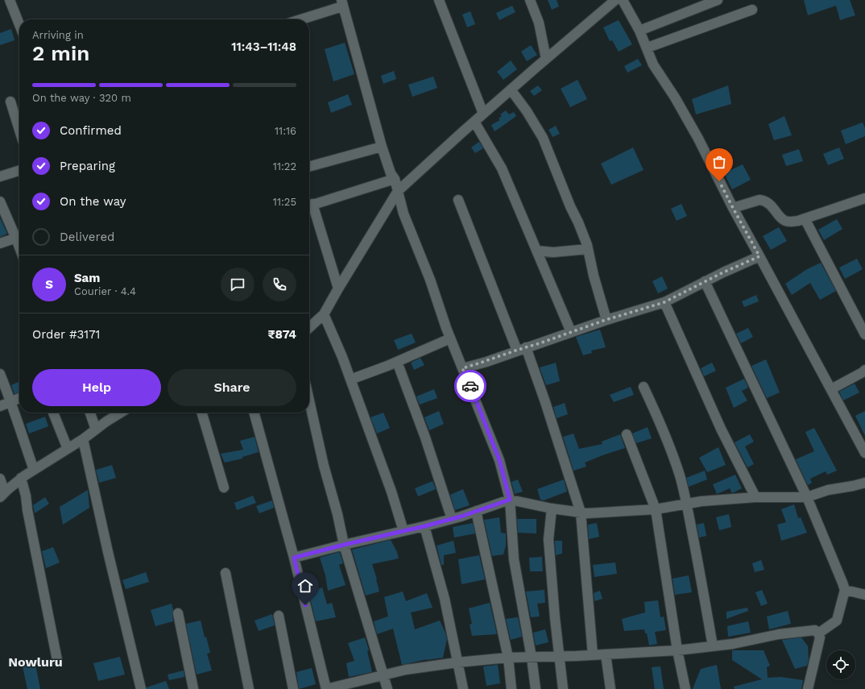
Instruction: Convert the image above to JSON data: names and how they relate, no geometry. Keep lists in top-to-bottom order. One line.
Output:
{"districts":["Nowluru"],"page":{"heading":["2 min","Arriving in","11:43–11:48"],"panel":["Sam","Courier · 4.4","Order #3171","₹874"],"bar":"On the way · 320 m","list":[["Confirmed","11:16"],["Preparing","11:22"],["On the way","11:25"],"Delivered"],"round":"S","buttons":["Help","Share"]}}
